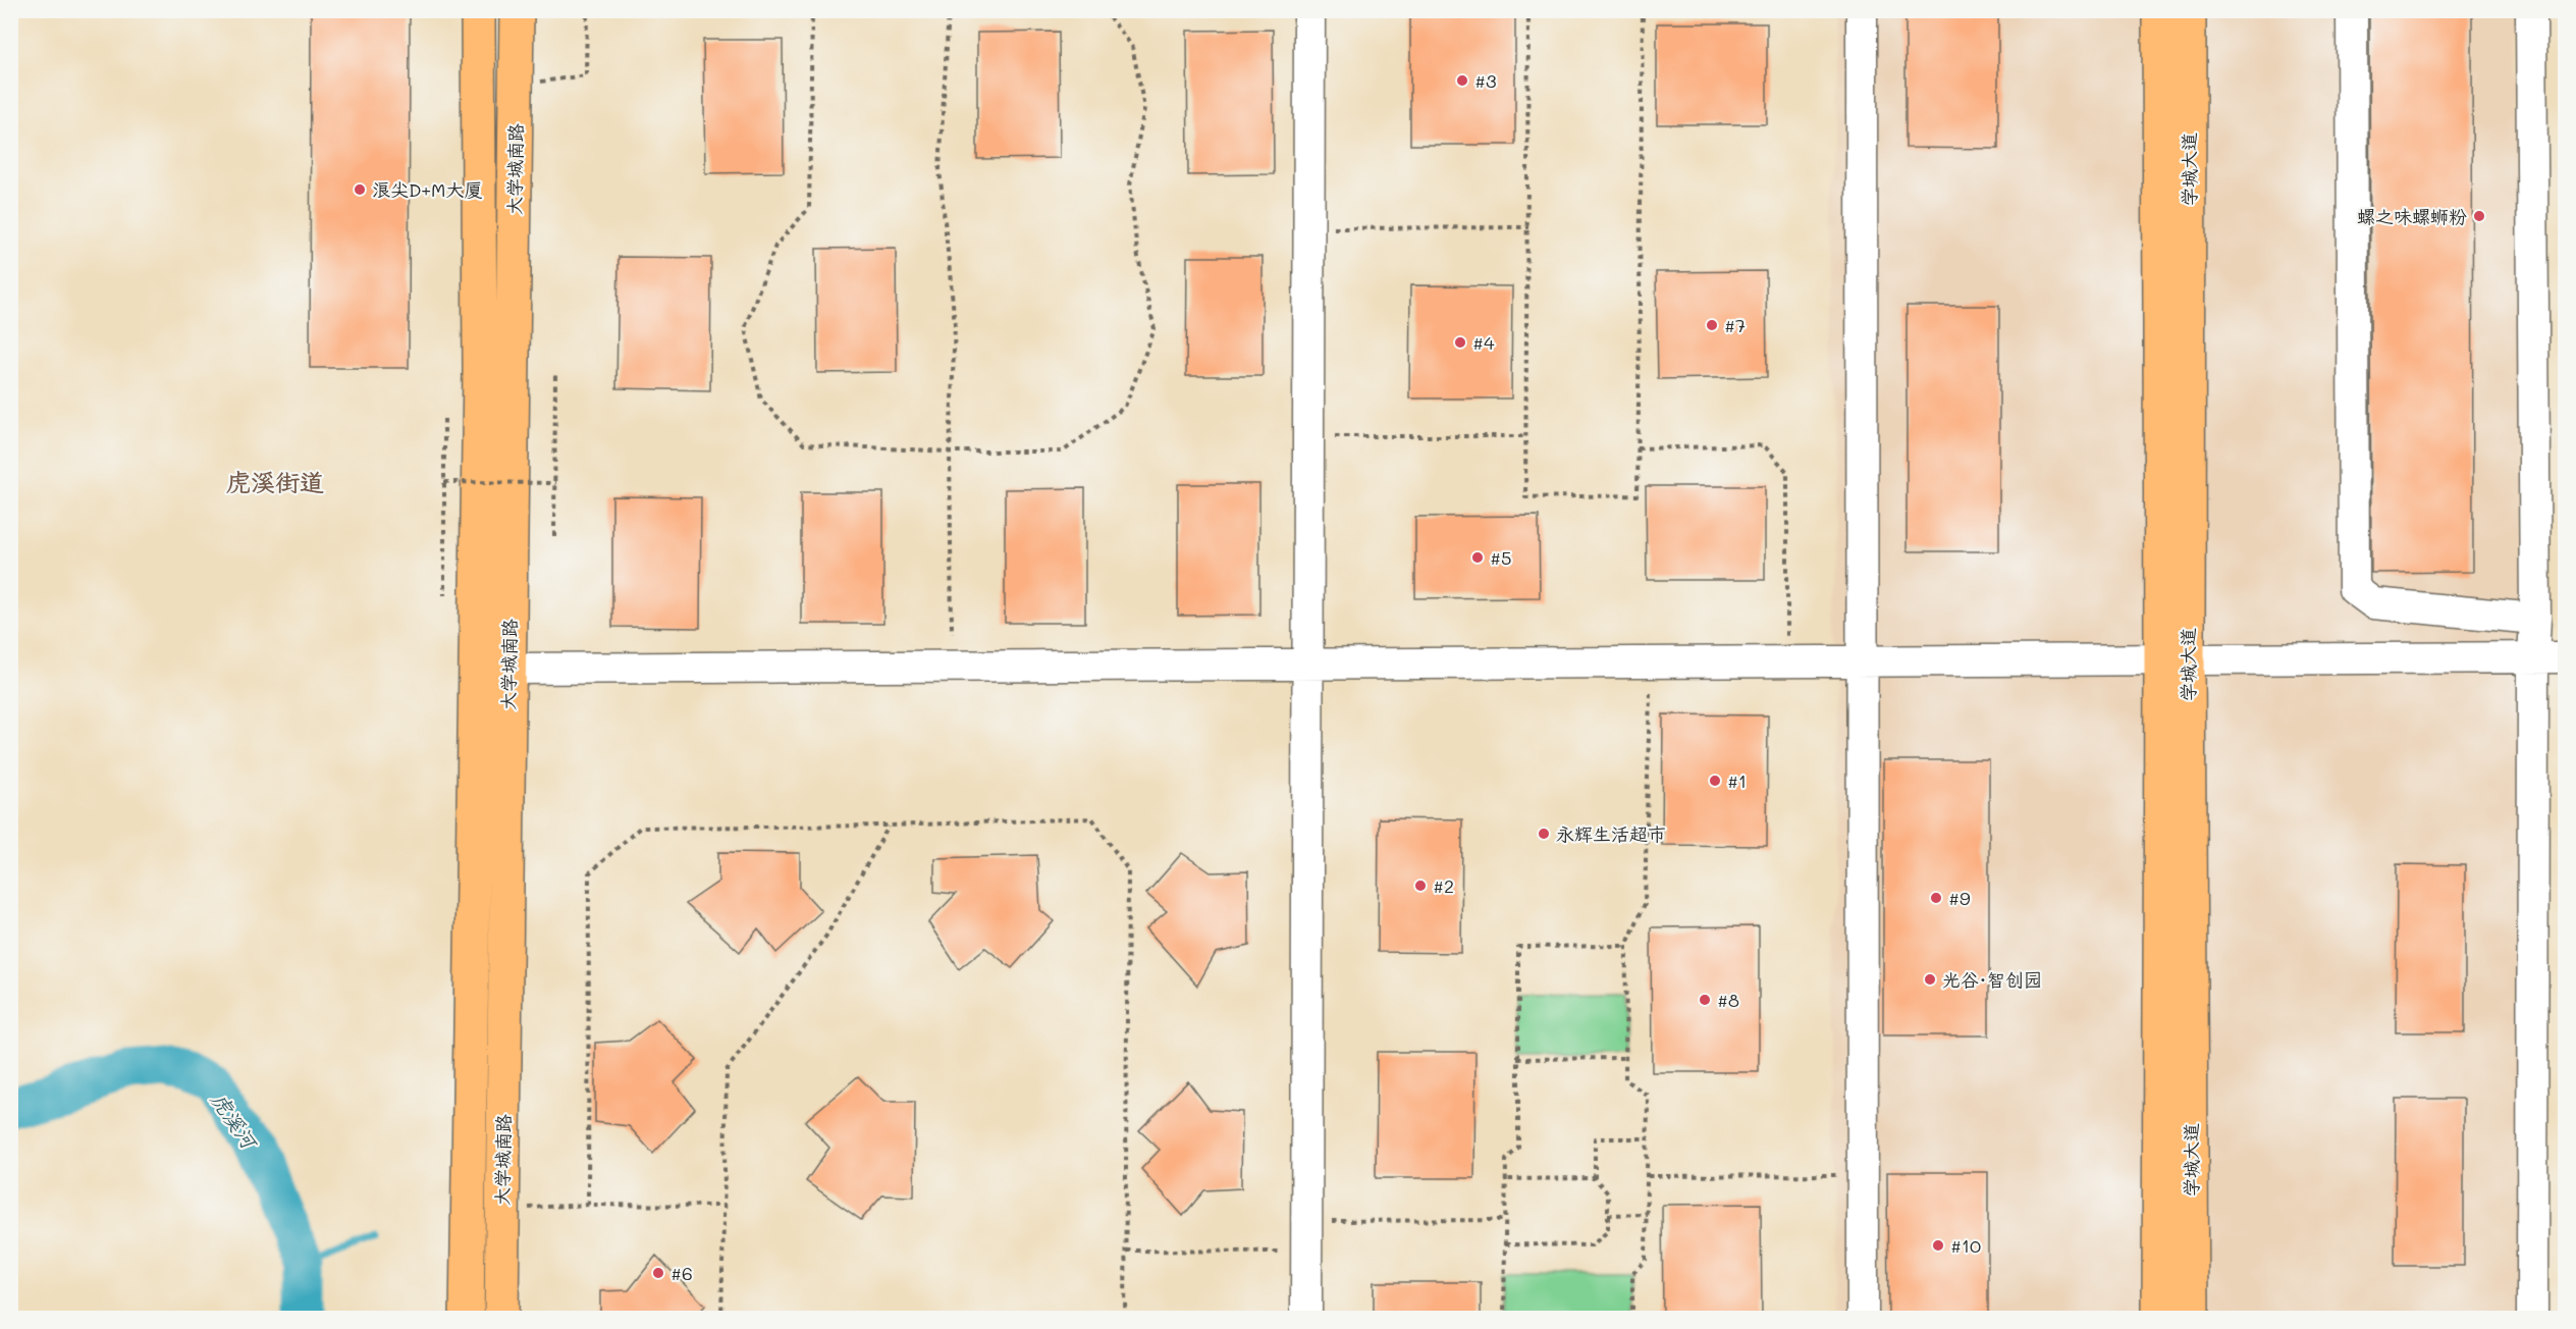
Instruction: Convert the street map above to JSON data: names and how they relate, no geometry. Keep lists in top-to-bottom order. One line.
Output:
{"streets":{"main road":["大学城南路","学城大道"]},"districts":["虎溪街道"],"water":["虎溪河"],"places":["#3","浪尖D+M大厦","螺之味螺蛳粉","#7","#4","#5","#1","永辉生活超市","#2","#9","光谷·智创园","#8","#10","#6"]}
